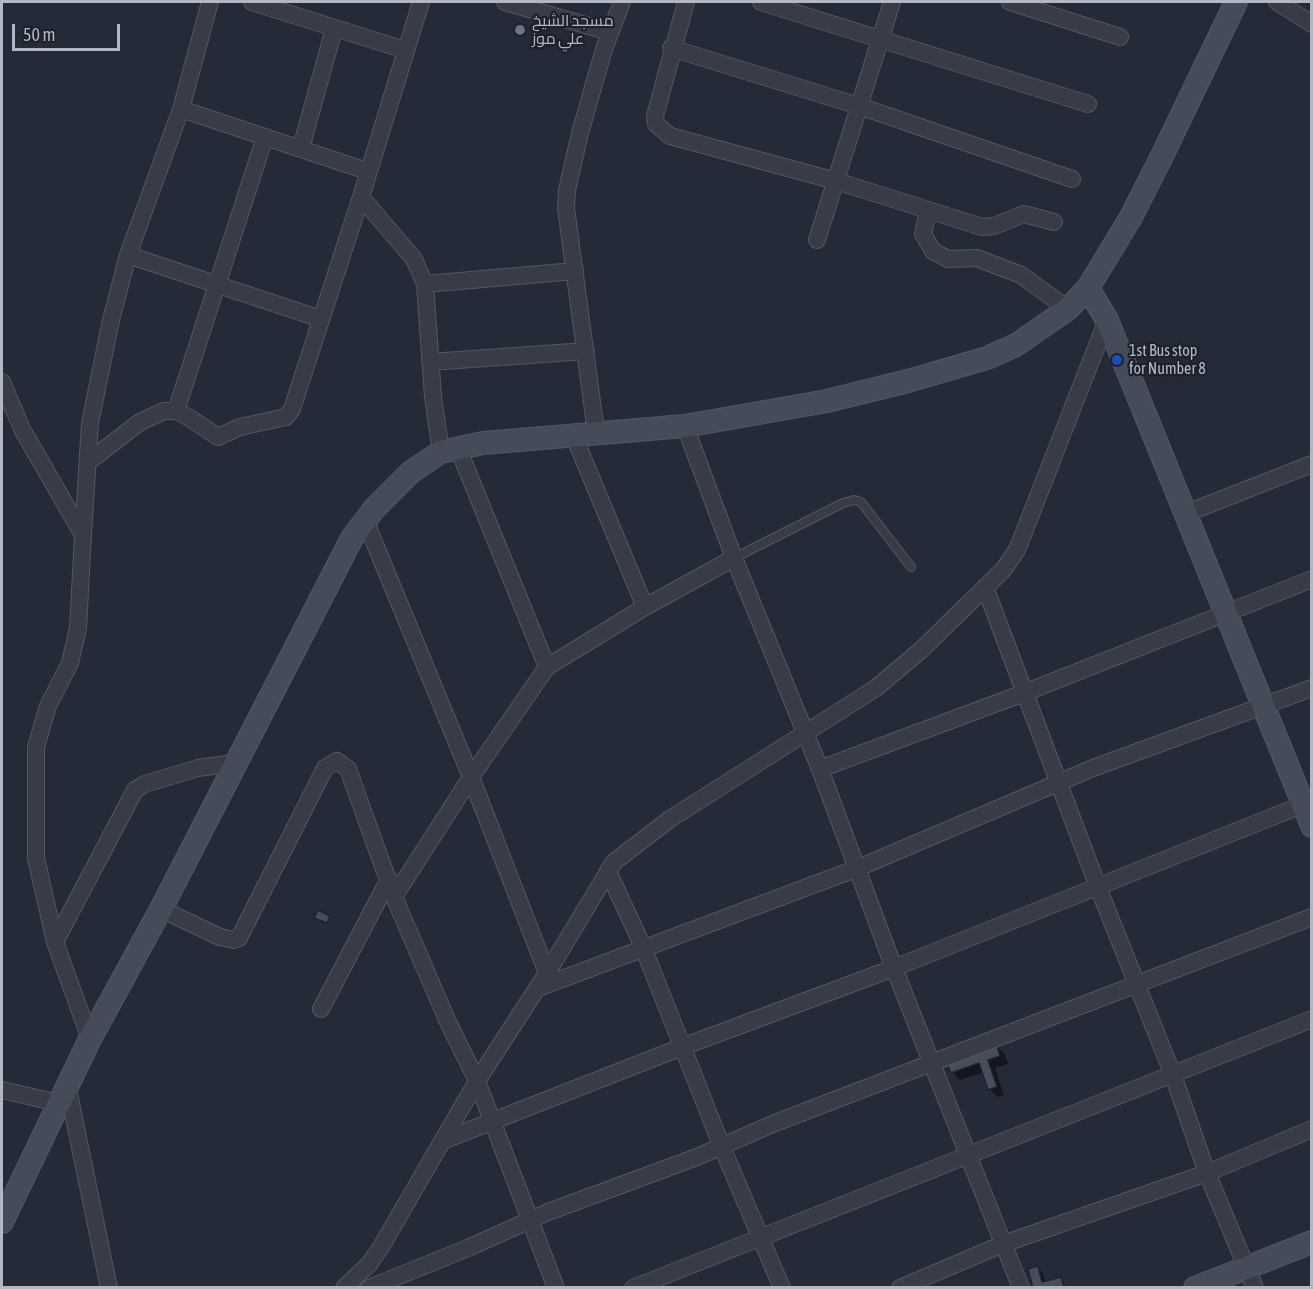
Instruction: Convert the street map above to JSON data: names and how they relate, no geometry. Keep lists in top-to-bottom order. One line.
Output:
{"places":["مسجد الشيخ علي موز","1st Bus stop for Number 8"],"scale_bar":"50 m"}
